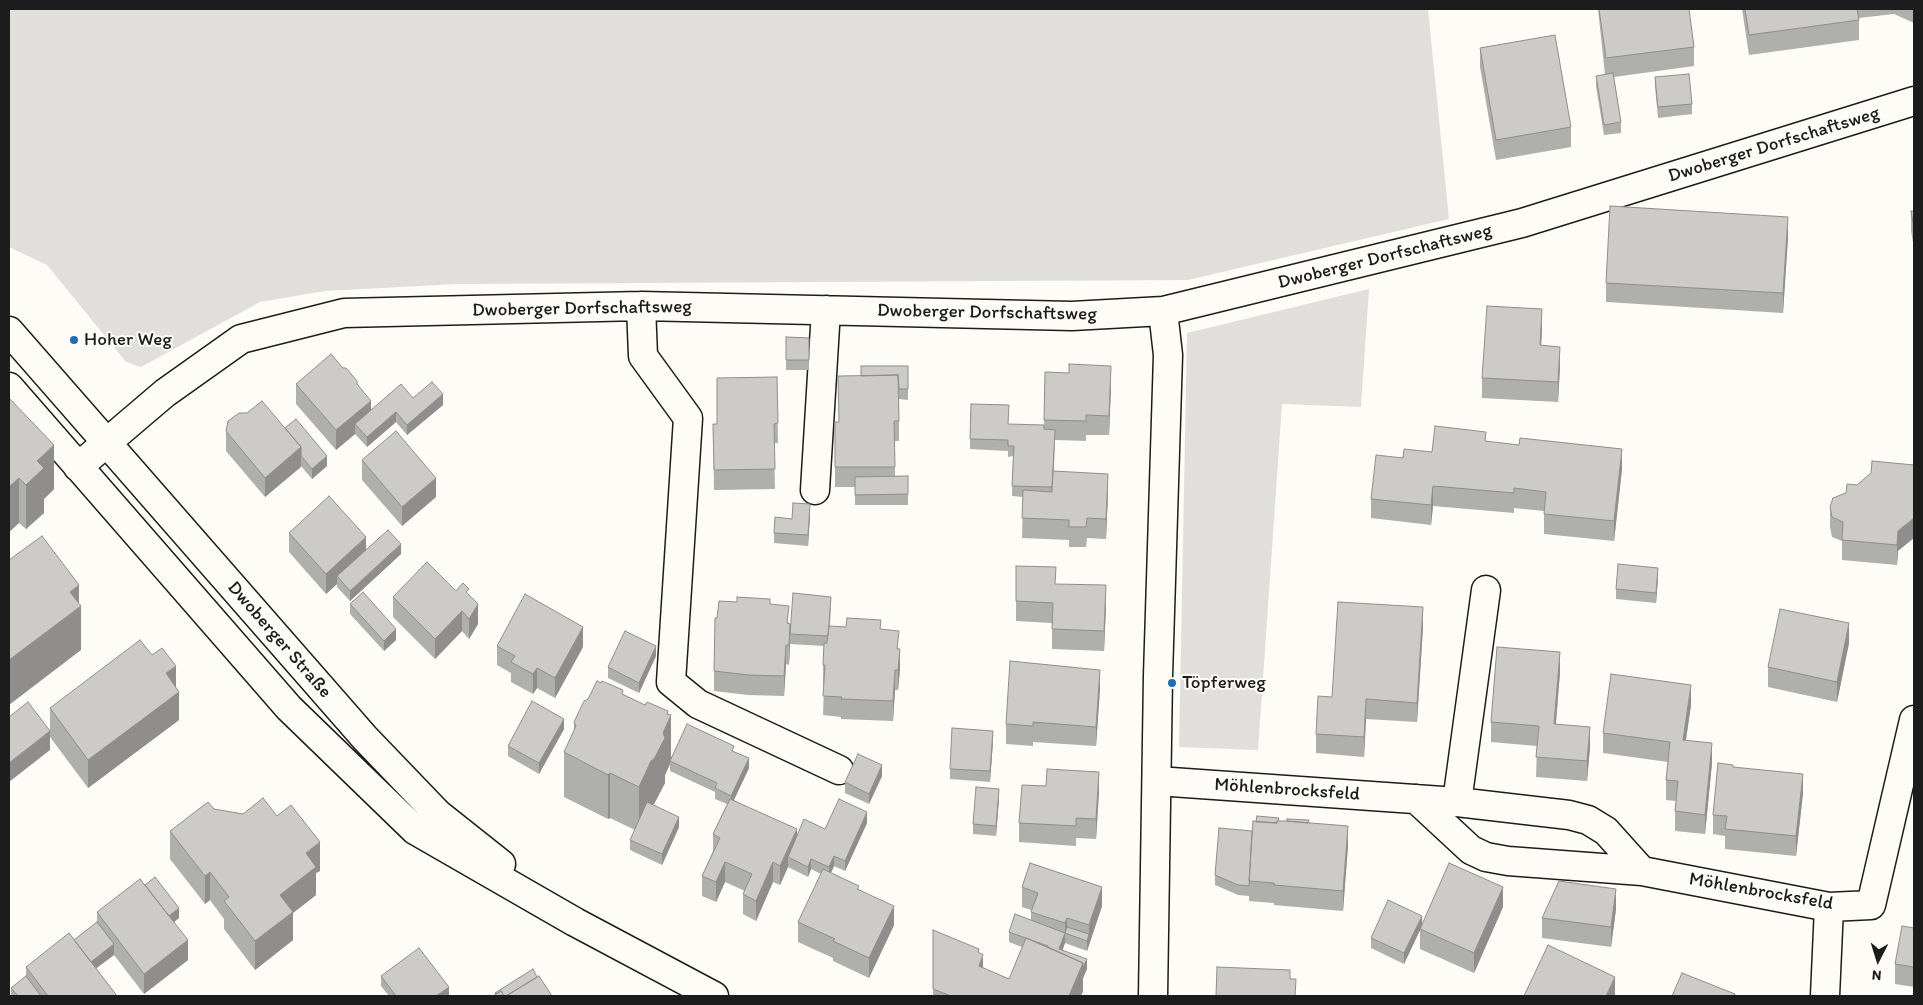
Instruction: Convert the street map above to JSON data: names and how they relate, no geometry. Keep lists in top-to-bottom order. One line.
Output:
{"streets":{"street":["Dwoberger Dorfschaftsweg","Dwoberger Straße","Möhlenbrocksfeld"]},"crossings":[["Dwoberger Dorfschaftsweg","Dwoberger Straße"]],"places":["Hoher Weg","Töpferweg"],"north":"bottom"}
